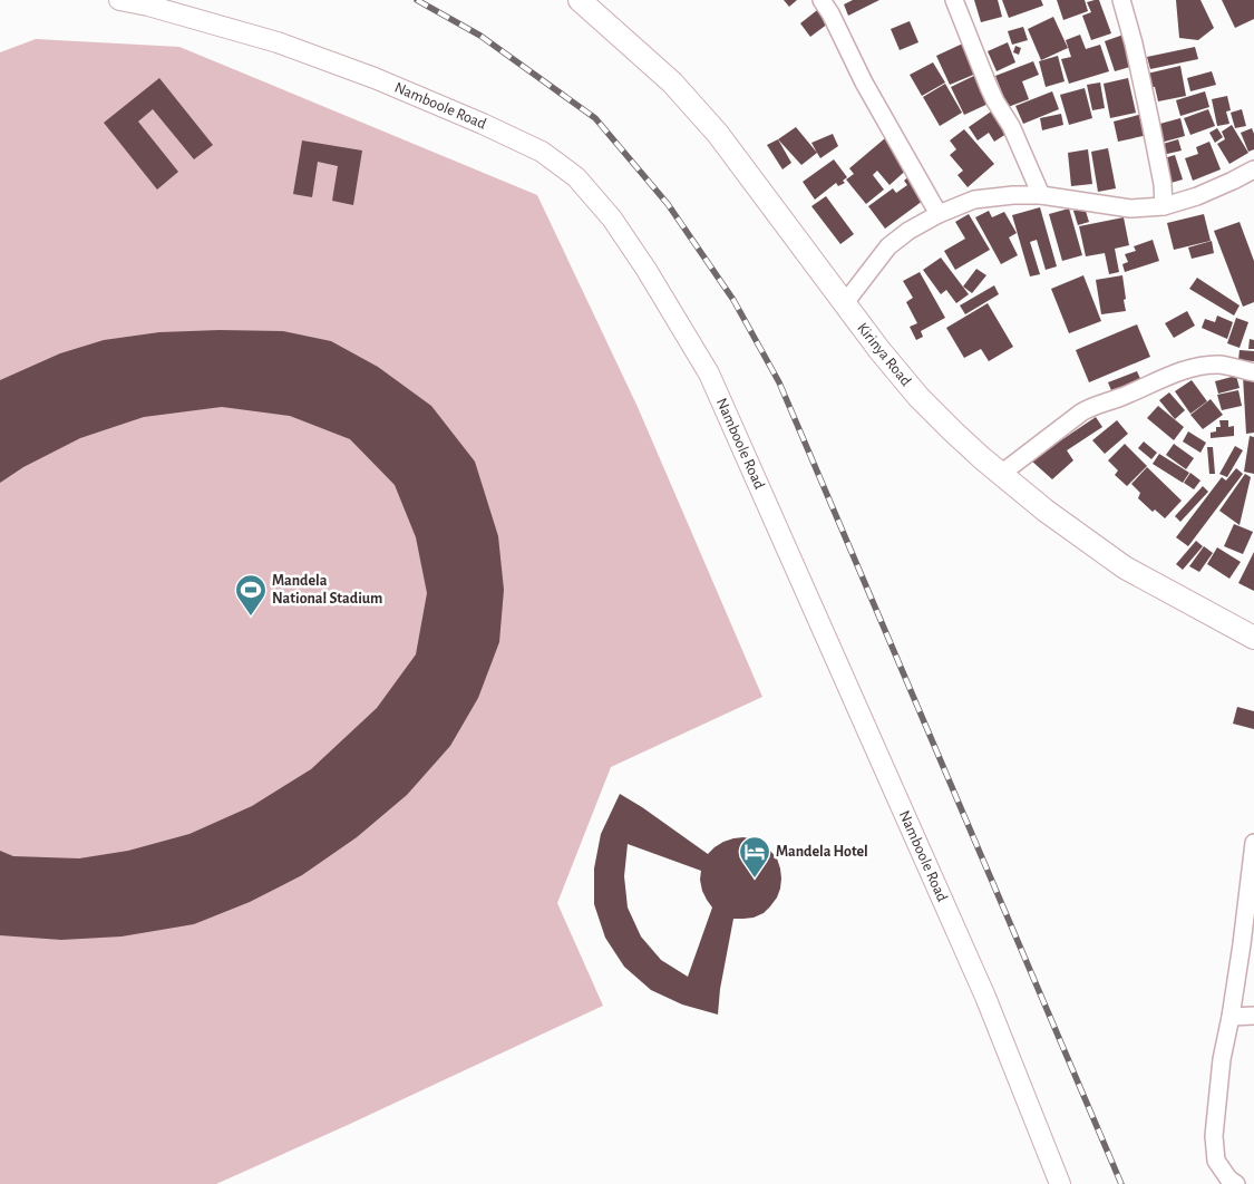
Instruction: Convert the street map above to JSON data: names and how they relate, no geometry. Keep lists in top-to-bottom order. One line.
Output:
{"streets":{"main road":["Kirinya Road"],"street":["Namboole Road"]},"places":{"sports":["Mandela National Stadium"],"hotel":["Mandela Hotel"]}}
